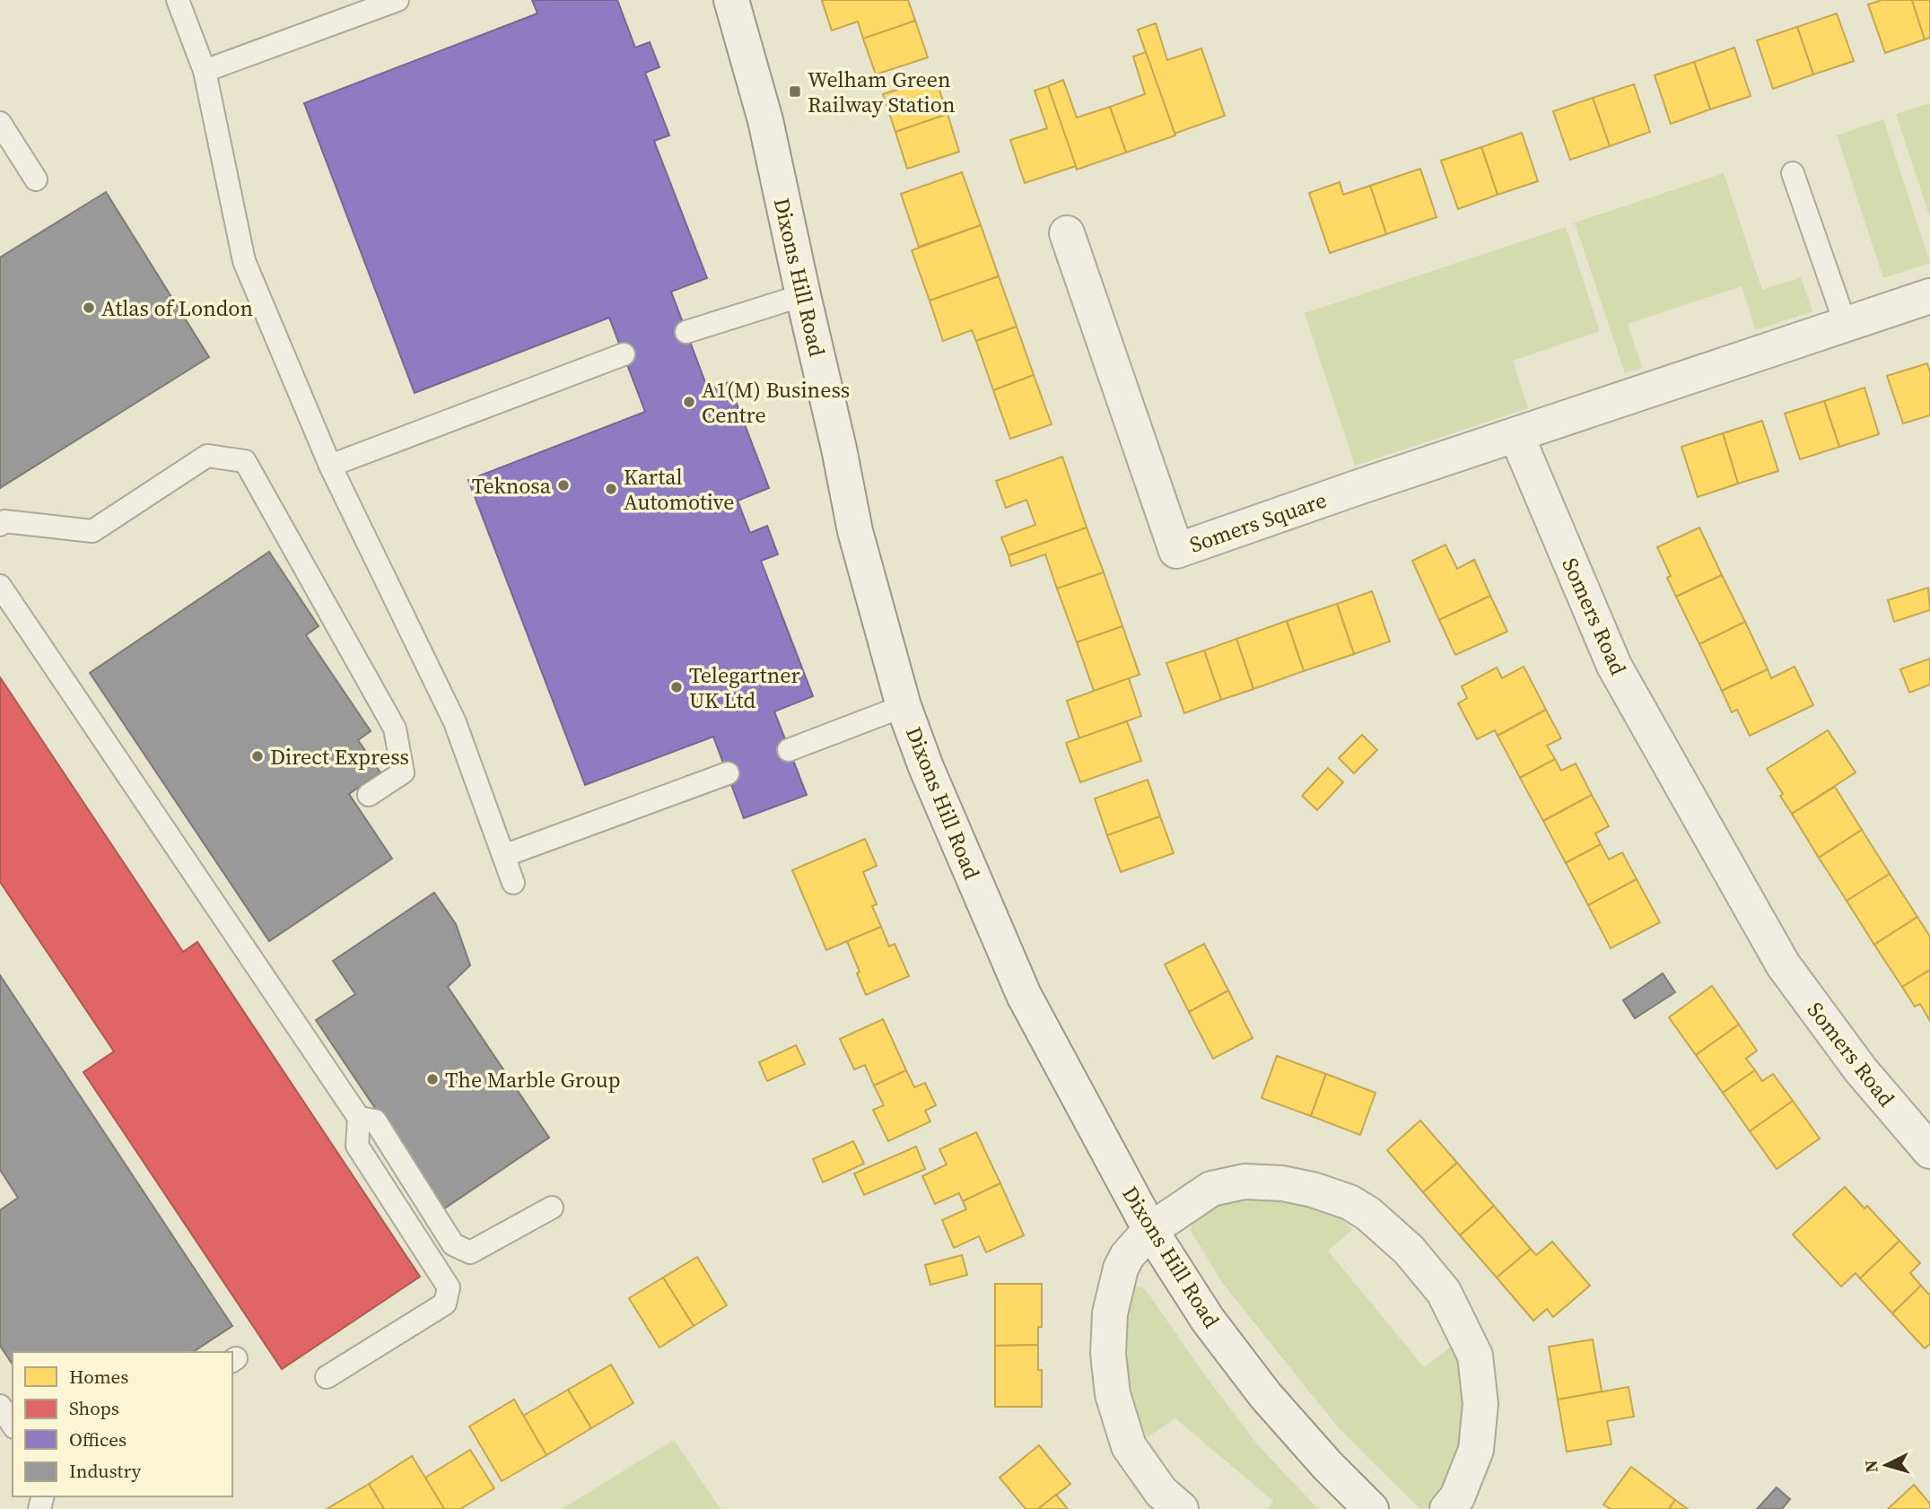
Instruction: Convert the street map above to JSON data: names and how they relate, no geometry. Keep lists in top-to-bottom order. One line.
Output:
{"streets":{"street":["Dixons Hill Road","Somers Square","Somers Road"]},"crossings":[["Somers Square","Somers Road"]],"places":{"transit":["Welham Green Railway Station"],"other":["Atlas of London","A1(M) Business Centre","Teknosa","Kartal Automotive","Telegartner UK Ltd","Direct Express","The Marble Group"]},"legend":["Homes","Shops","Offices","Industry"],"north":"left"}
